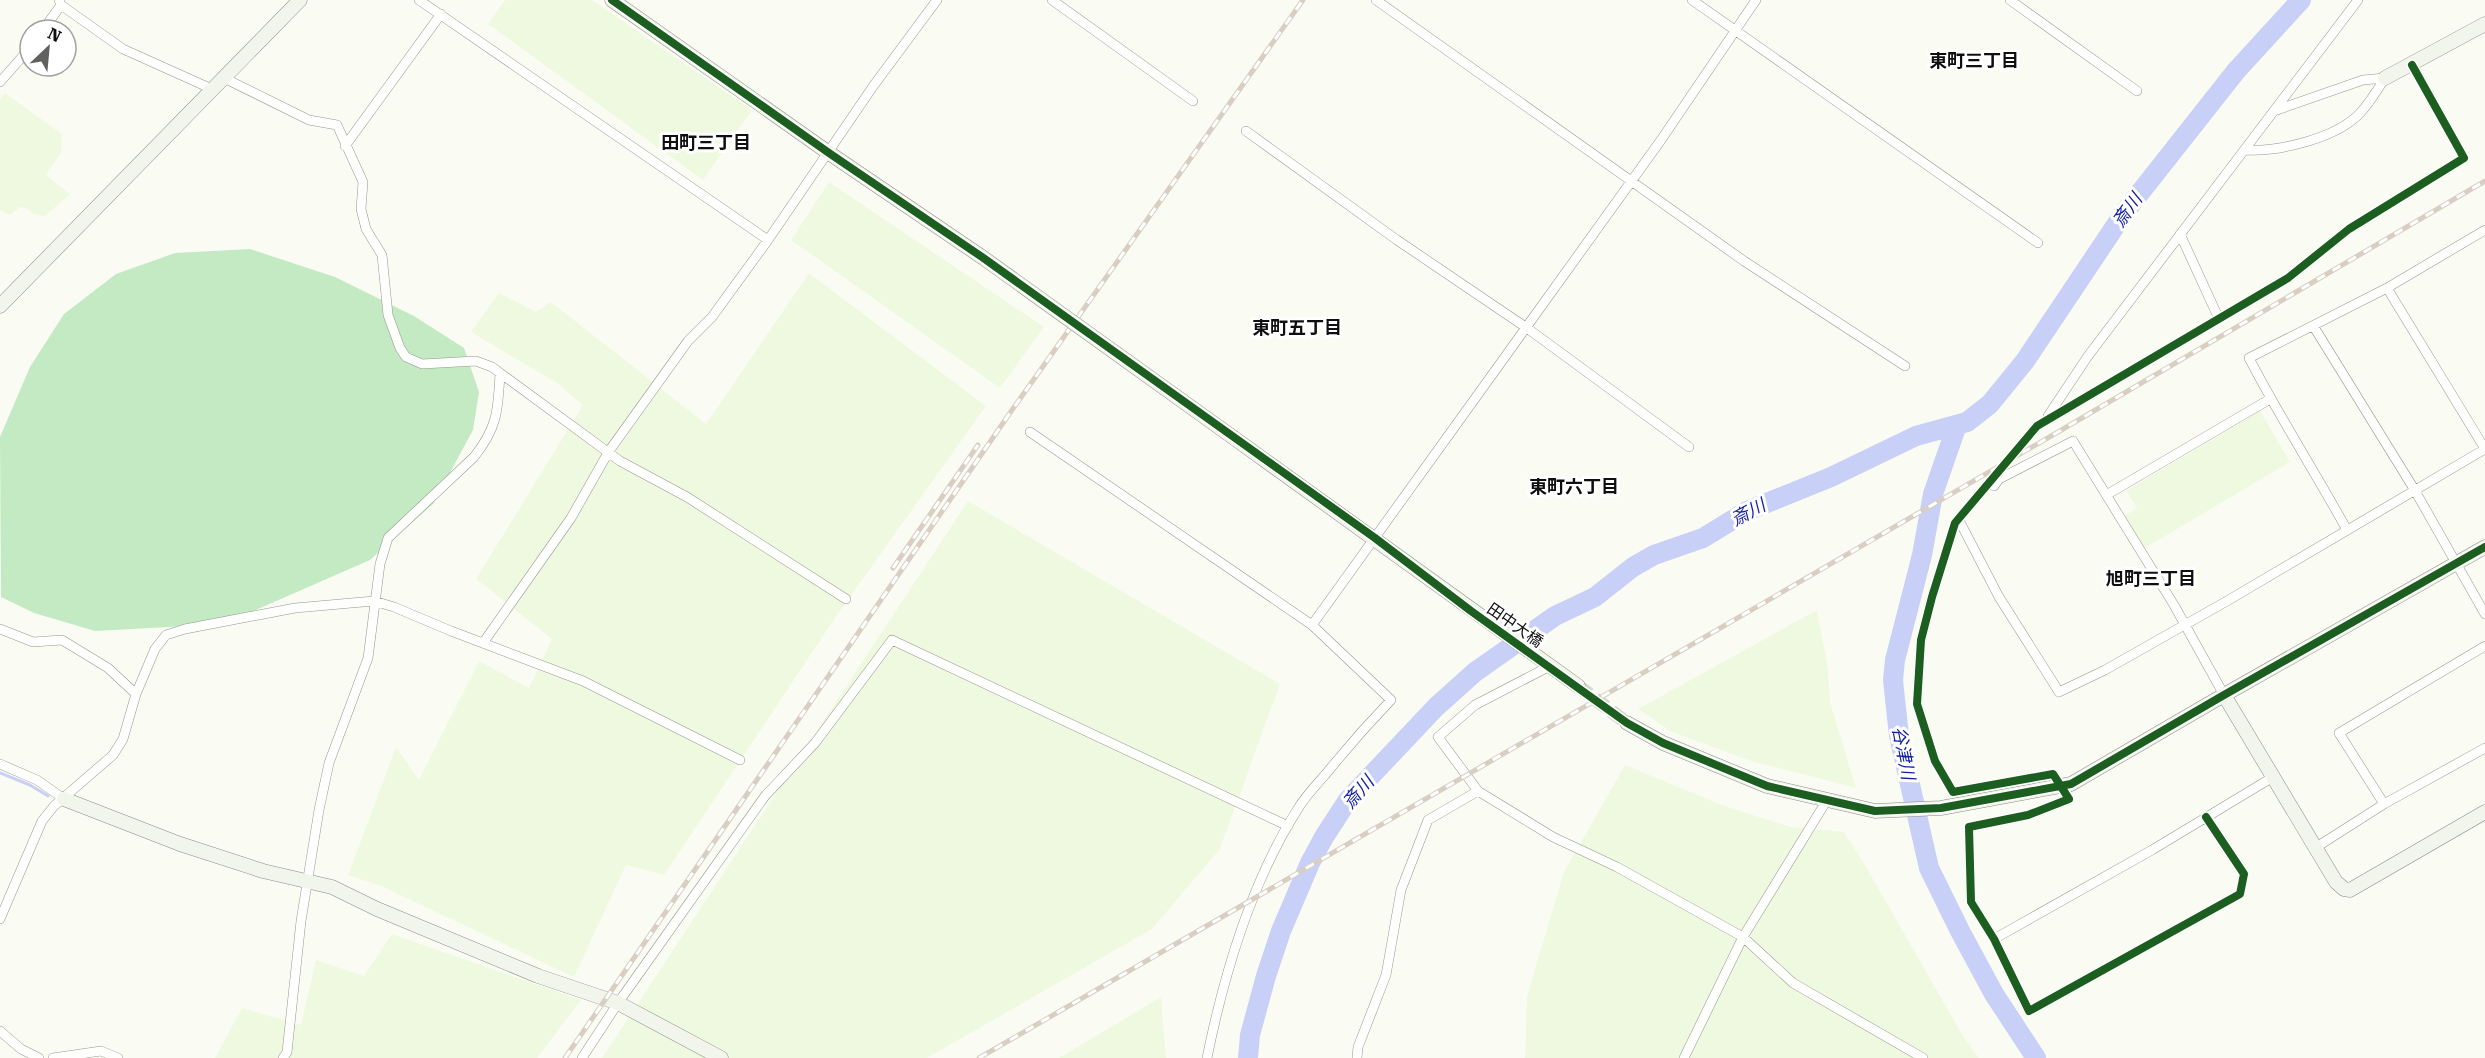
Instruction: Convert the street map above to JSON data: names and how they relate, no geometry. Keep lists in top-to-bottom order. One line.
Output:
{"streets":{"street":["田中大橋"]},"districts":["東町三丁目","田町三丁目","東町五丁目","東町六丁目","旭町三丁目"],"water":["斎川","谷津川"],"north":"top right"}
